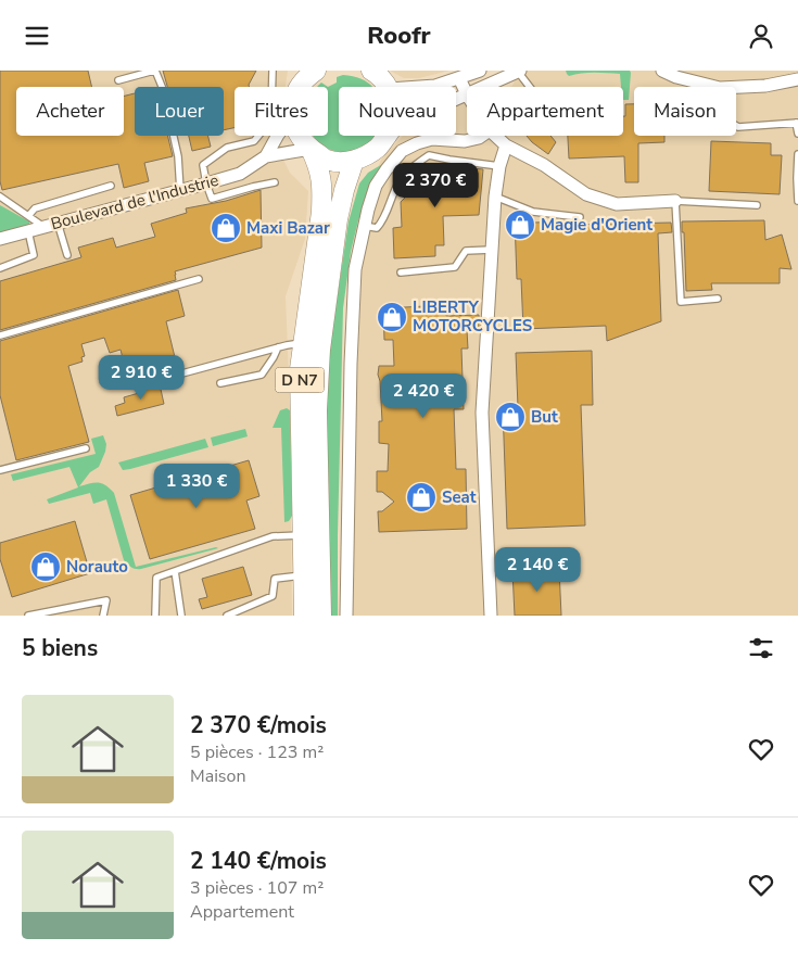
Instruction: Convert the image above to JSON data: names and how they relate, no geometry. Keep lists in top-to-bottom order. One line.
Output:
{"streets":{"main road":["D N7"],"street":["Boulevard de l'Industrie"]},"crossings":[["Boulevard de l'Industrie","D N7"]],"places":{"shop":["Magie d'Orient","Maxi Bazar","LIBERTY MOTORCYCLES","But","Seat","Norauto"]},"page":{"header":"Roofr","chip":["Acheter","Louer","Filtres","Nouveau","Appartement","Maison"],"price":["2 370 €","2 910 €","2 420 €","1 330 €","2 140 €"],"heading":"5 biens","list":[{"name":"2 370 €/mois","note":"5 pièces · 123 m² · Maison"},{"name":"2 140 €/mois","note":"3 pièces · 107 m² · Appartement"}]}}
